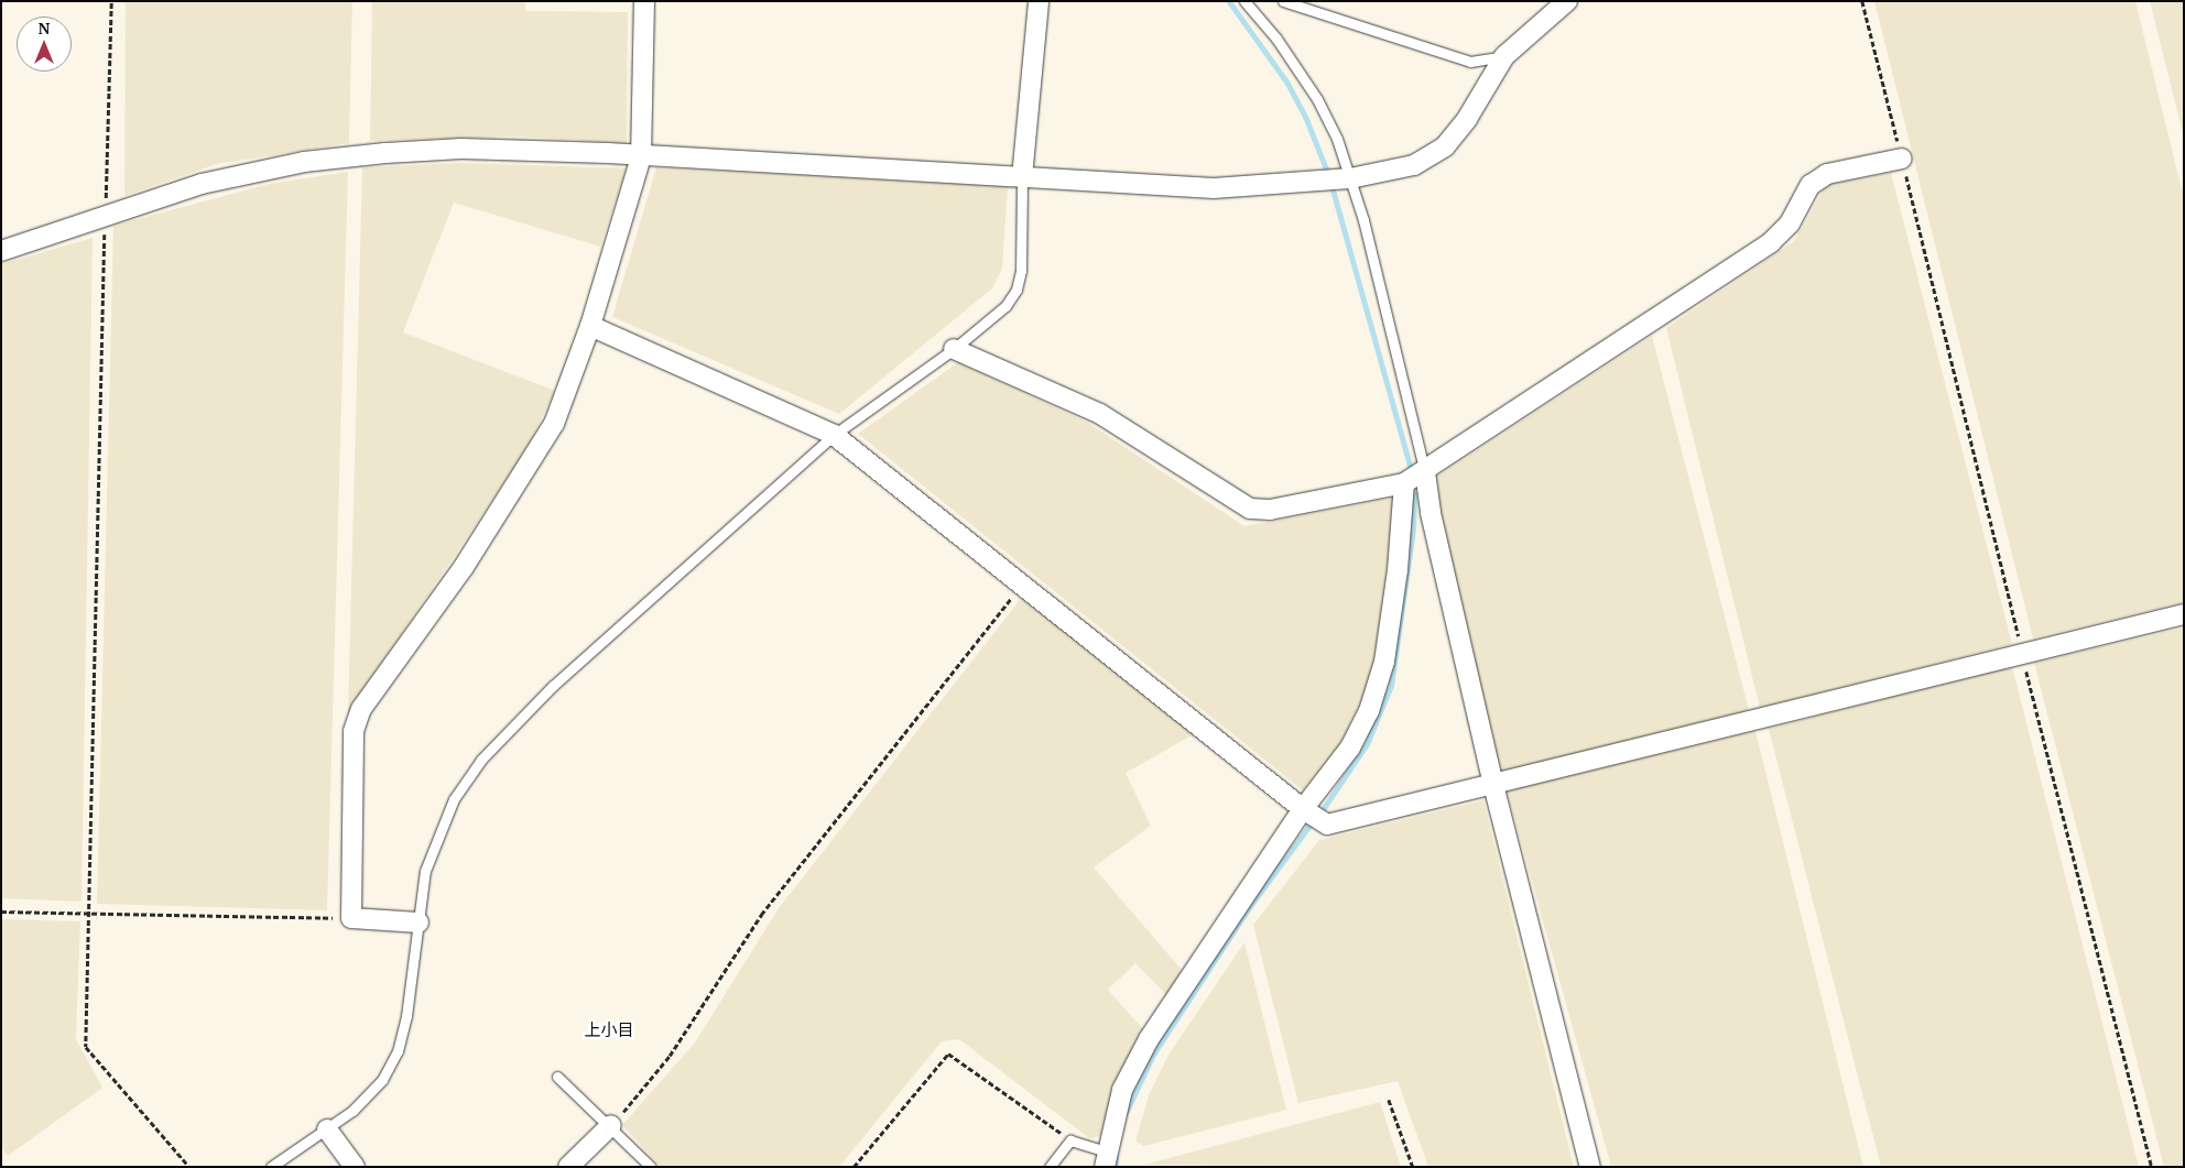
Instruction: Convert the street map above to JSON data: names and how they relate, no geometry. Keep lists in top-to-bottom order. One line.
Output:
{"districts":["上小目"],"north":"top"}
